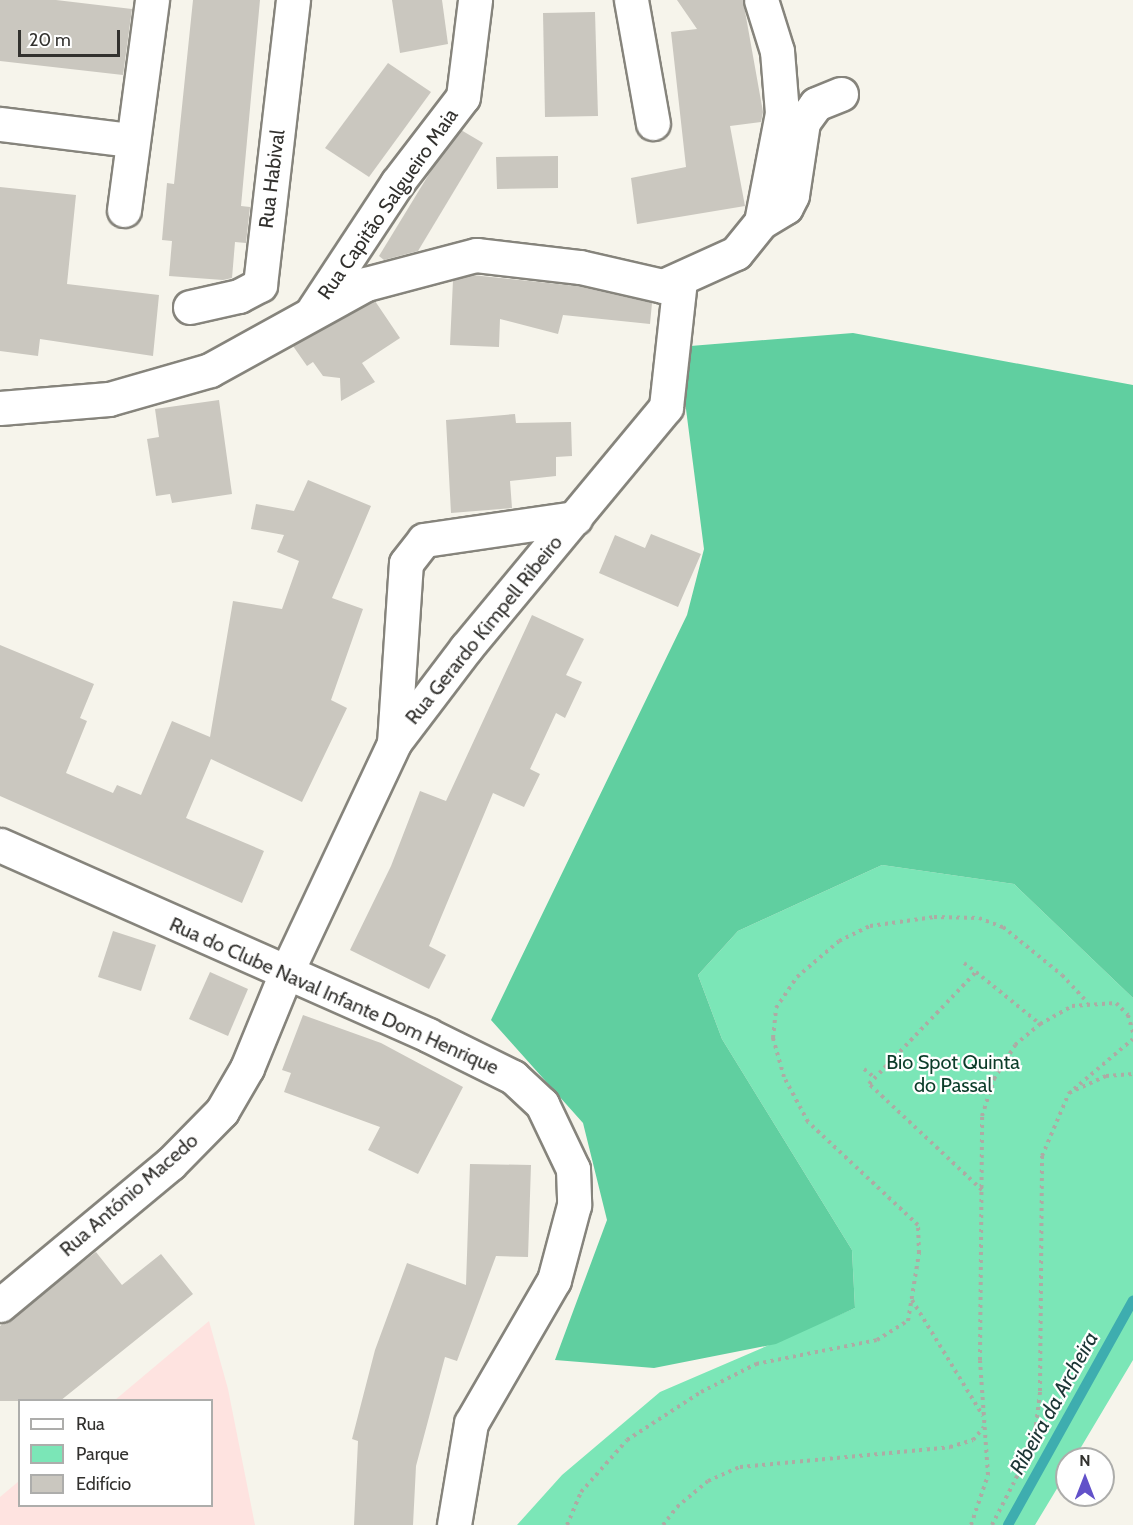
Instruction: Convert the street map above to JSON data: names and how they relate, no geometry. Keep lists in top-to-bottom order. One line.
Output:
{"streets":{"street":["Rua Habival","Rua Capitão Salgueiro Maia","Rua Gerardo Kimpell Ribeiro","Rua do Clube Naval Infante Dom Henrique","Rua António Macedo"]},"crossings":[["Rua Capitão Salgueiro Maia","Rua Gerardo Kimpell Ribeiro"],["Rua Gerardo Kimpell Ribeiro","Rua do Clube Naval Infante Dom Henrique"],["Rua Gerardo Kimpell Ribeiro","Rua António Macedo"],["Rua do Clube Naval Infante Dom Henrique","Rua António Macedo"]],"water":["Ribeira da Archeira"],"parks":["Bio Spot Quinta do Passal"],"legend":["Rua","Parque","Edifício"],"scale_bar":"20 m","north":"top"}
